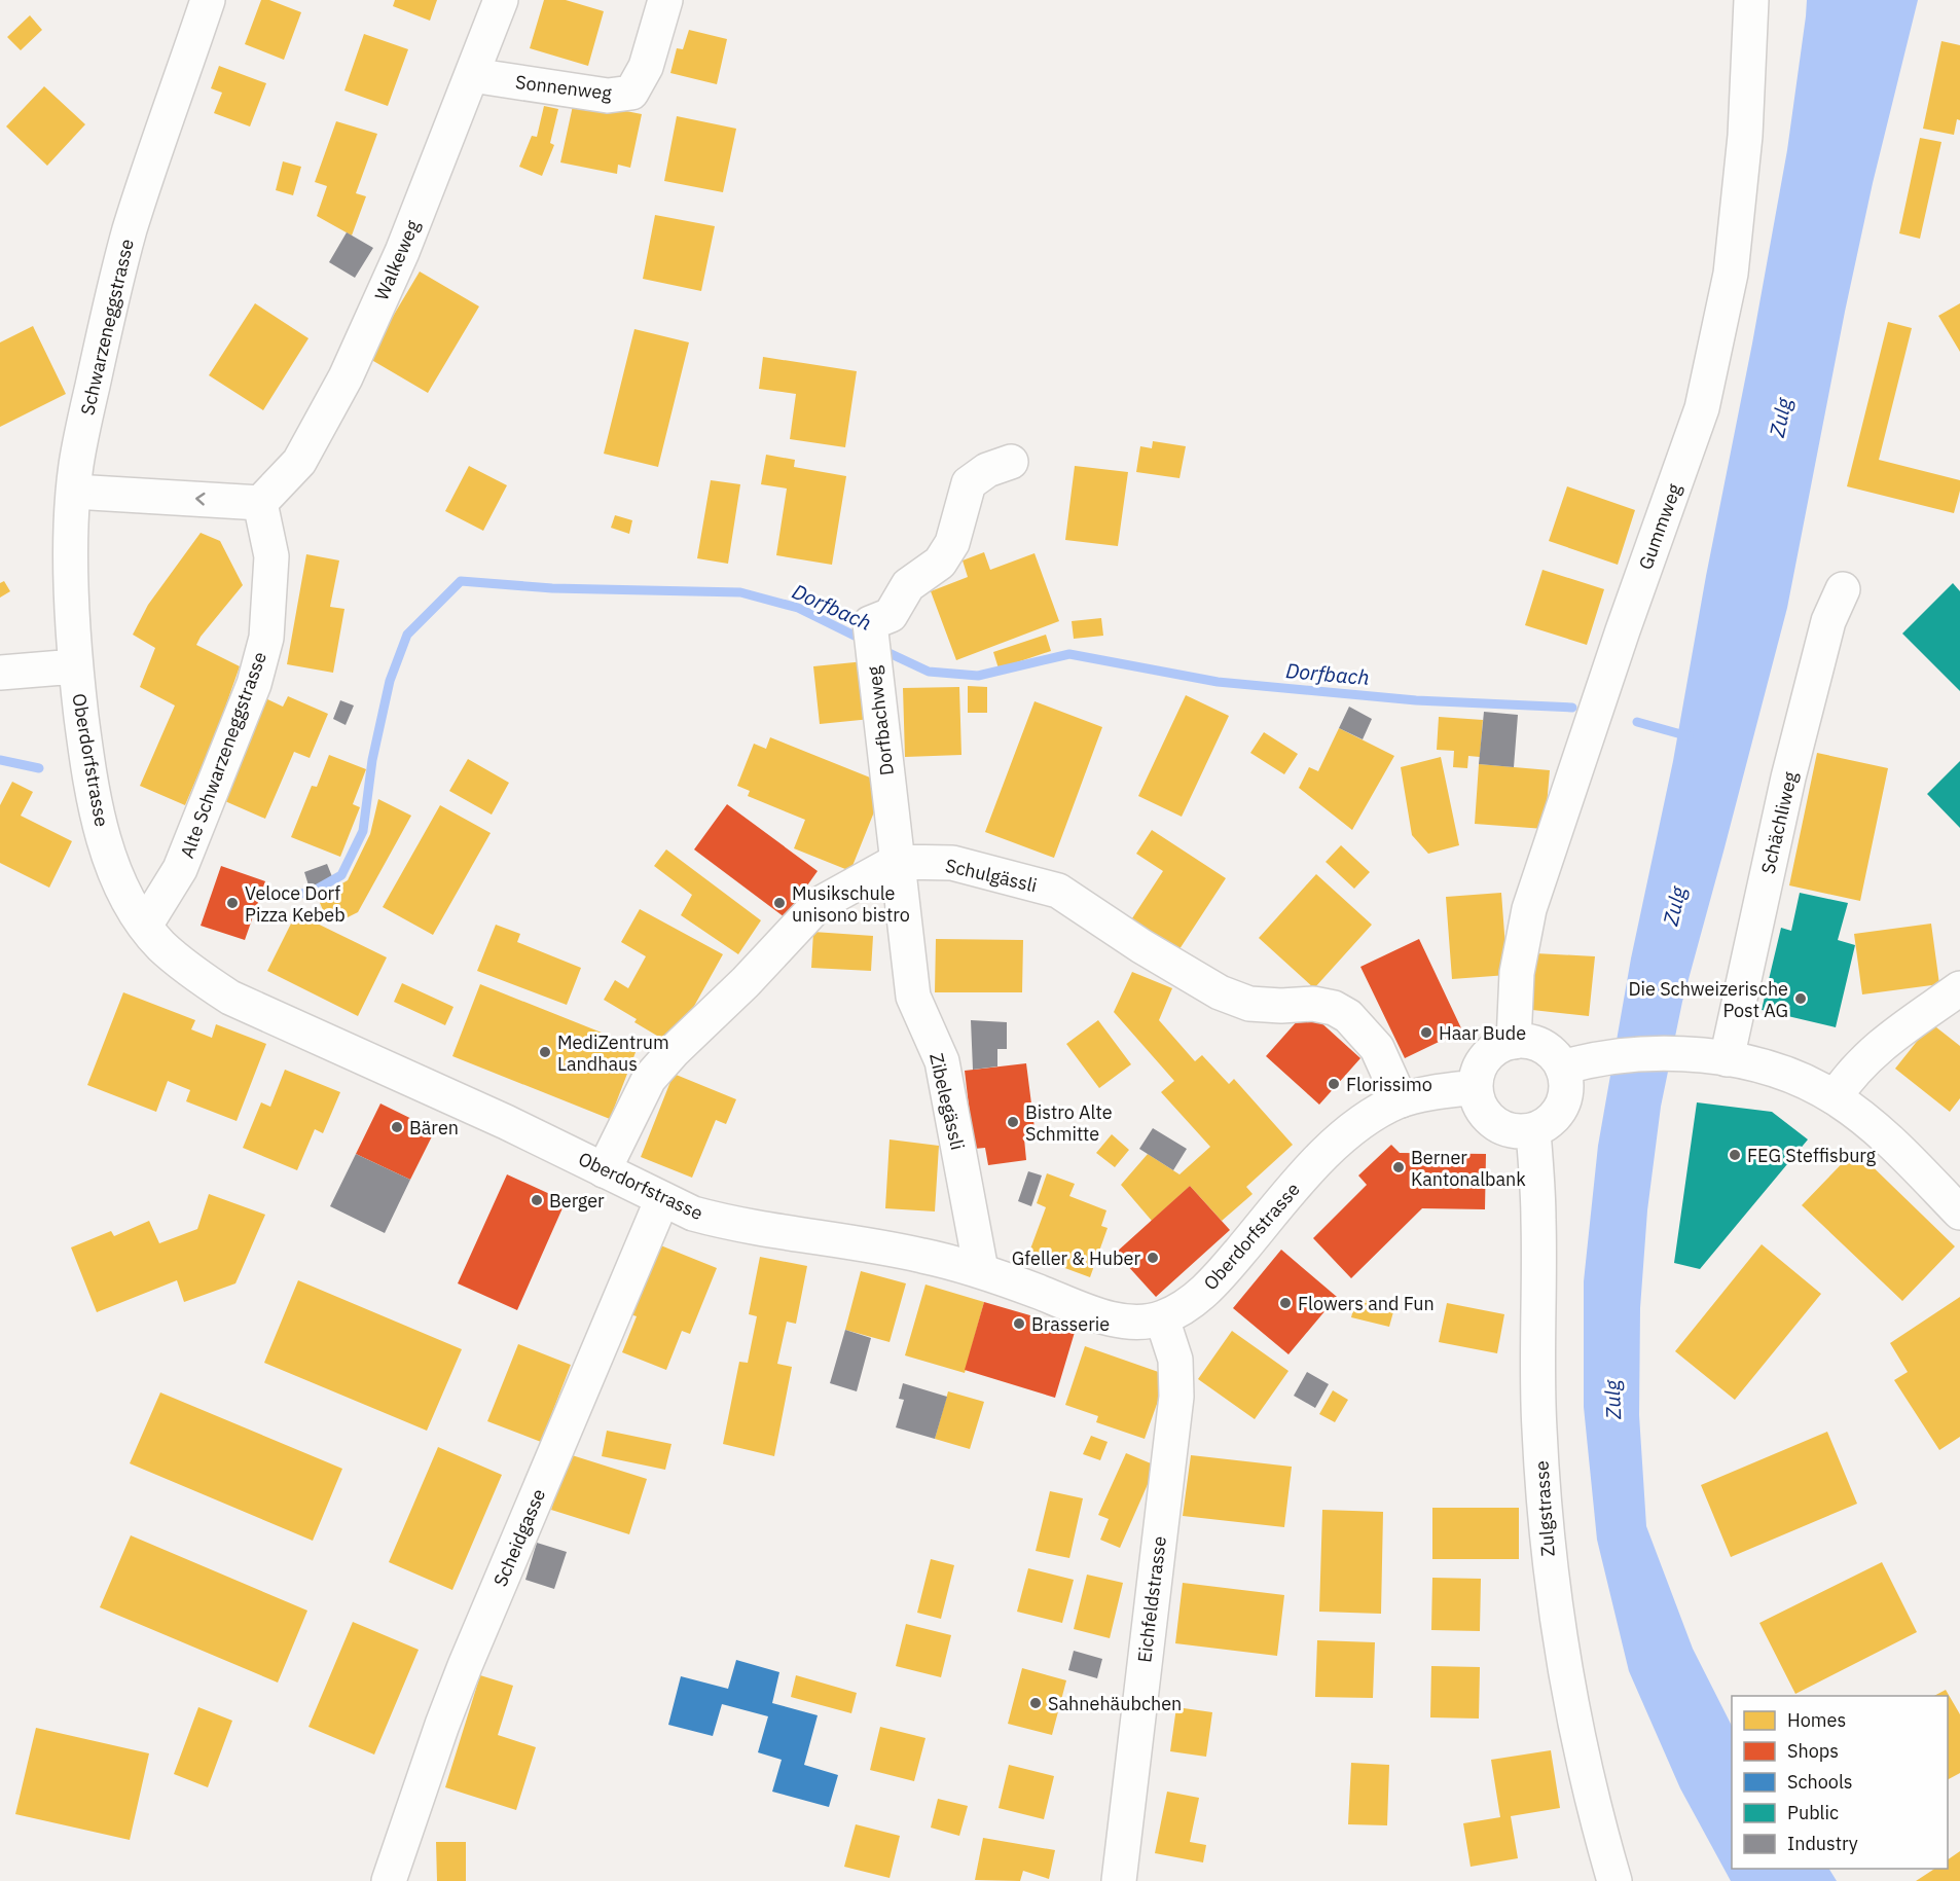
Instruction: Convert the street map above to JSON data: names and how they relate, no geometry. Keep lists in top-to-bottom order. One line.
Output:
{"streets":{"street":["Sonnenweg","Walkeweg","Schwarzeneggstrasse","Gummweg","Dorfbachweg","Alte Schwarzeneggstrasse","Oberdorfstrasse","Schächliweg","Schulgässli","Zibelegässli","Zulgstrasse","Scheidgasse","Eichfeldstrasse"]},"crossings":[["Sonnenweg","Walkeweg"],["Walkeweg","Alte Schwarzeneggstrasse"],["Schwarzeneggstrasse","Oberdorfstrasse"],["Gummweg","Oberdorfstrasse"],["Gummweg","Zulgstrasse"],["Dorfbachweg","Schulgässli"],["Dorfbachweg","Zibelegässli"],["Alte Schwarzeneggstrasse","Oberdorfstrasse"],["Oberdorfstrasse","Schulgässli"],["Oberdorfstrasse","Zibelegässli"],["Oberdorfstrasse","Zulgstrasse"],["Oberdorfstrasse","Scheidgasse"],["Oberdorfstrasse","Eichfeldstrasse"],["Schulgässli","Zibelegässli"]],"water":["Zulg","Dorfbach"],"places":["Veloce Dorf Pizza Kebeb","Musikschule unisono bistro","Die Schweizerische Post AG","Haar Bude","MediZentrum Landhaus","Florissimo","Bistro Alte Schmitte","Bären","FEG Steffisburg","Berner Kantonalbank","Berger","Gfeller & Huber","Flowers and Fun","Brasserie","Sahnehäubchen"],"legend":["Homes","Shops","Schools","Public","Industry"]}
